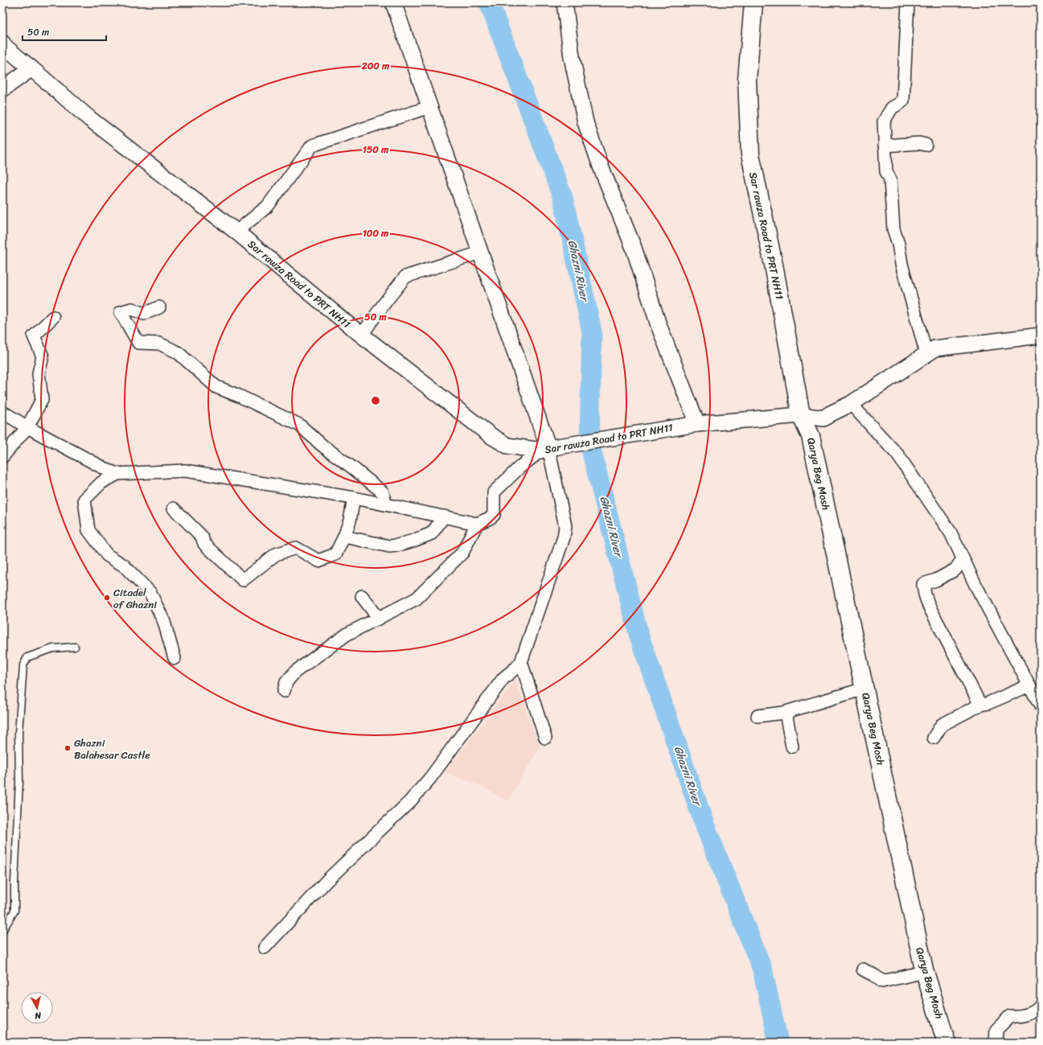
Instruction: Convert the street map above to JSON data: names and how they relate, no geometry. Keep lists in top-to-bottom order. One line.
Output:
{"streets":{"main road":["Sar rawza Road to PRT NH11","Qarya Beg Mosh"]},"crossings":[["Sar rawza Road to PRT NH11","Qarya Beg Mosh"]],"water":["Ghazni River"],"places":["Citadel of Ghazni","Ghazni Balahesar Castle"],"scale_bar":"50 m","north":"bottom","rings":["200 m","150 m","100 m","50 m"]}
